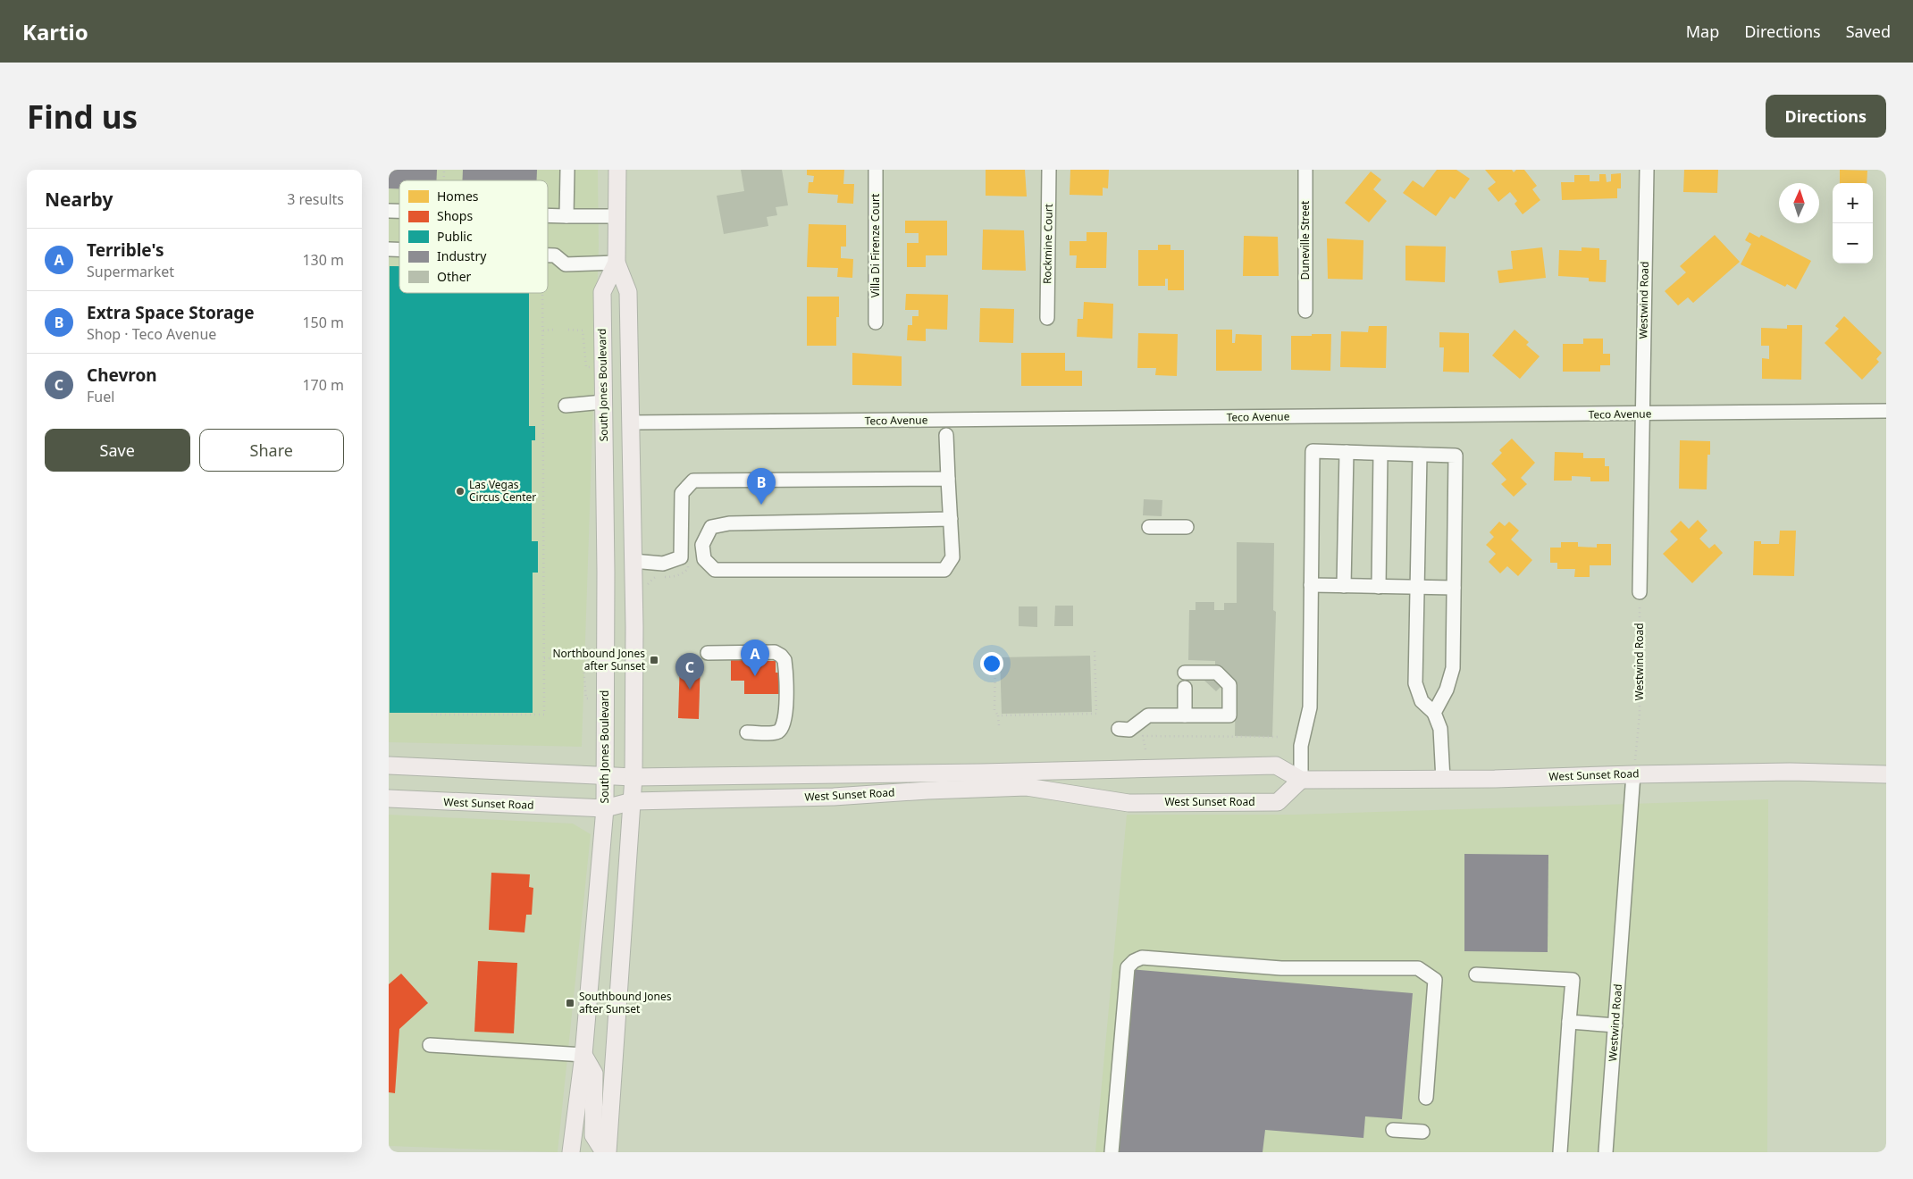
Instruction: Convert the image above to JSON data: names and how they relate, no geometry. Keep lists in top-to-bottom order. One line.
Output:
{"streets":{"main road":["South Jones Boulevard","West Sunset Road"],"street":["Duneville Street","Rockmine Court","Villa Di Firenze Court","Westwind Road","Teco Avenue"]},"crossings":[["Westwind Road","Teco Avenue"],["Westwind Road","West Sunset Road"],["South Jones Boulevard","Teco Avenue"],["South Jones Boulevard","West Sunset Road"]],"places":{"other":["Las Vegas Circus Center"],"transit":["Northbound Jones after Sunset","Southbound Jones after Sunset"]},"legend":["Homes","Shops","Public","Industry","Other"],"north":"top","page":{"header":"Kartio","nav":["Map","Directions","Saved"],"buttons":["Directions",["Save","Share"]],"title":"Find us","heading":["Nearby","3 results"],"map_buttons":["+","−"],"list":[{"mark":"A","name":"Terrible's","note":"Supermarket","value":"130 m"},{"mark":"B","name":"Extra Space Storage","note":"Shop · Teco Avenue","value":"150 m"},{"mark":"C","name":"Chevron","note":"Fuel","value":"170 m"}],"pins":["B","A","C"]}}
